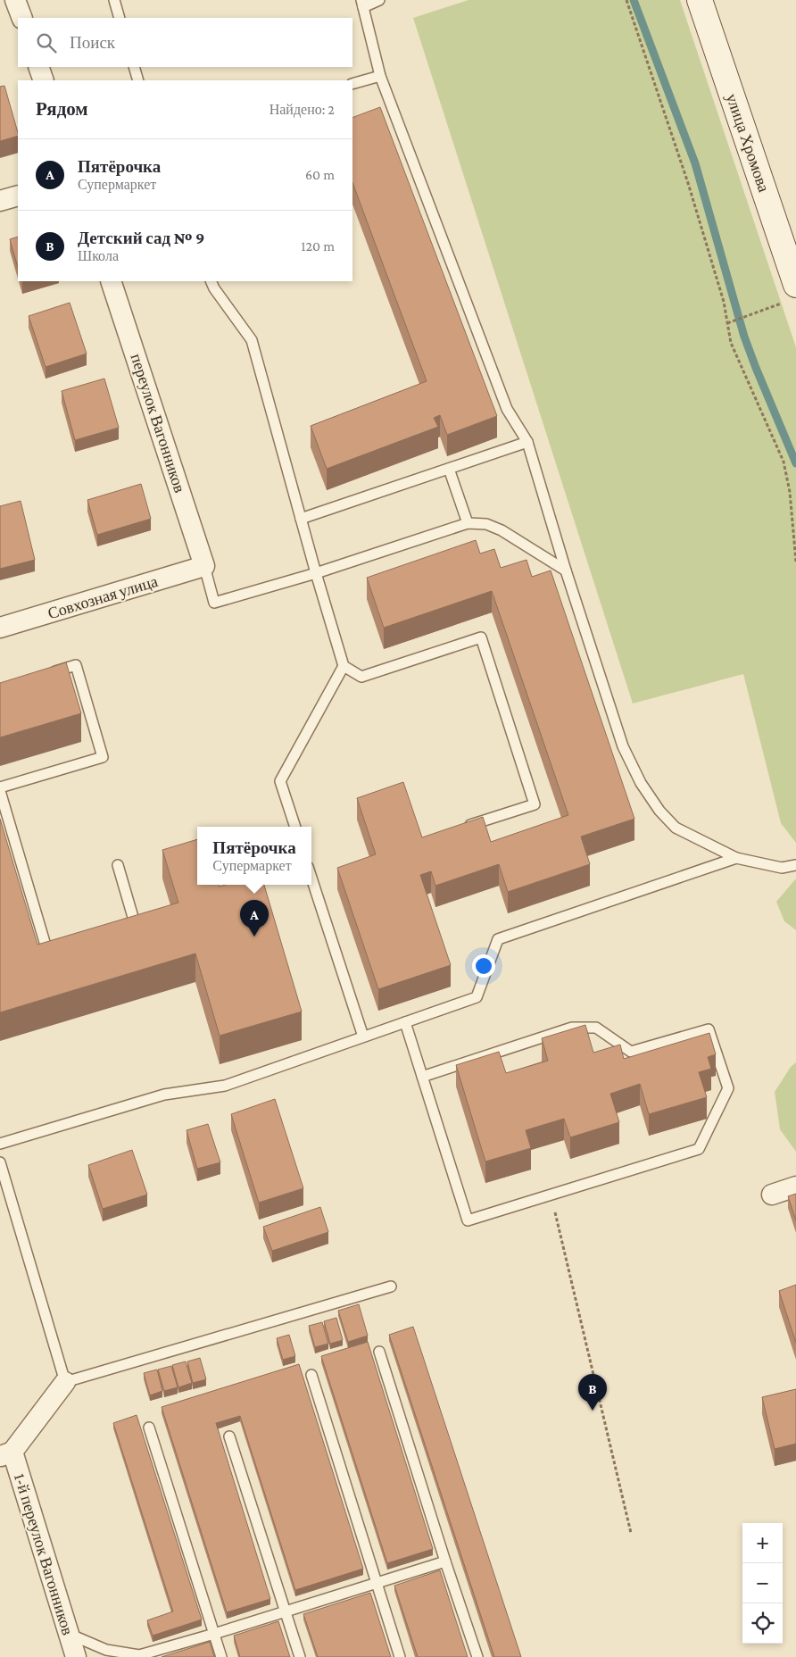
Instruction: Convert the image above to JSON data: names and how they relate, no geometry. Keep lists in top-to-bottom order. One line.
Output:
{"streets":{"main road":["улица Хромова"],"street":["переулок Вагонников","Совхозная улица","1-й переулок Вагонников"]},"crossings":[["переулок Вагонников","Совхозная улица"]],"page":{"search":"Поиск","heading":["Рядом","Найдено: 2"],"list":[{"mark":"A","name":"Пятёрочка","note":"Супермаркет","value":"60 m"},{"mark":"B","name":"Детский сад № 9","note":"Школа","value":"120 m"}],"popup":["Пятёрочка","Супермаркет"],"pins":["A","B"],"map_buttons":["+","−"]}}
